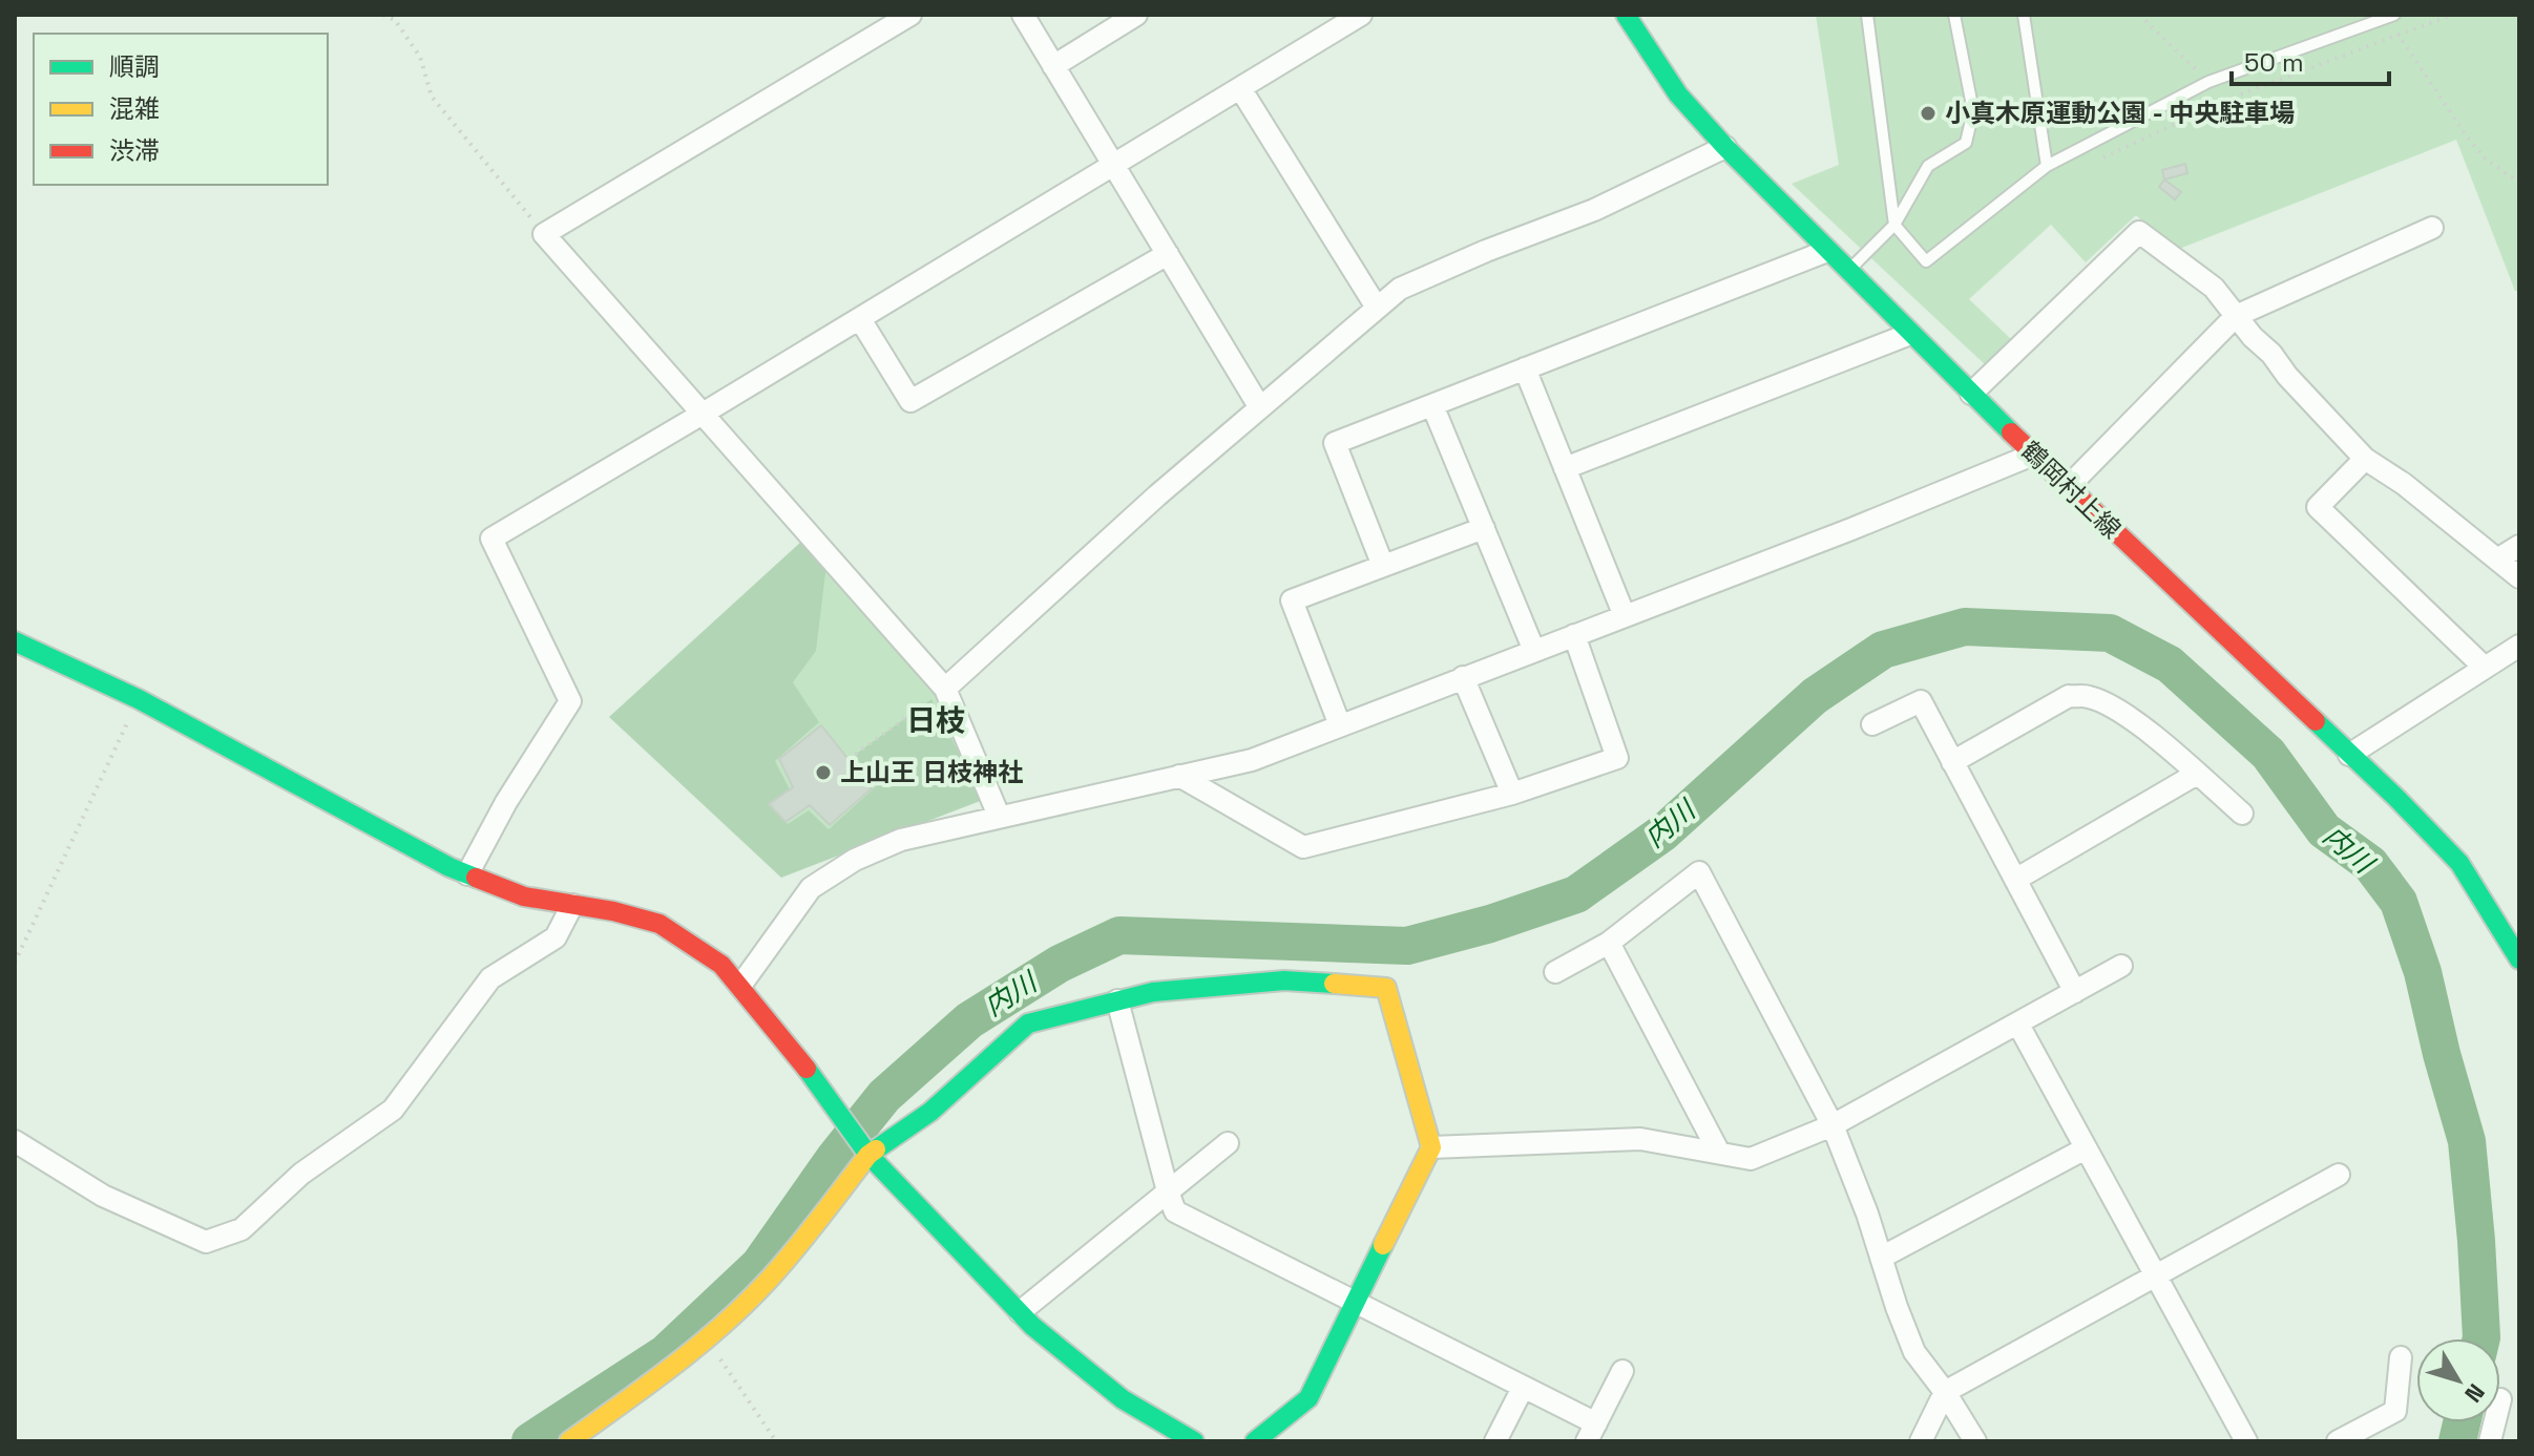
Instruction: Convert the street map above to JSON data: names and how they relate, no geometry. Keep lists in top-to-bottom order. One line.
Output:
{"streets":{"street":["鶴岡村上線"]},"districts":["日枝"],"water":["内川"],"places":["小真木原運動公園 - 中央駐車場","上山王 日枝神社"],"legend":["順調","混雑","渋滞"],"scale_bar":"50 m","north":"bottom right"}
